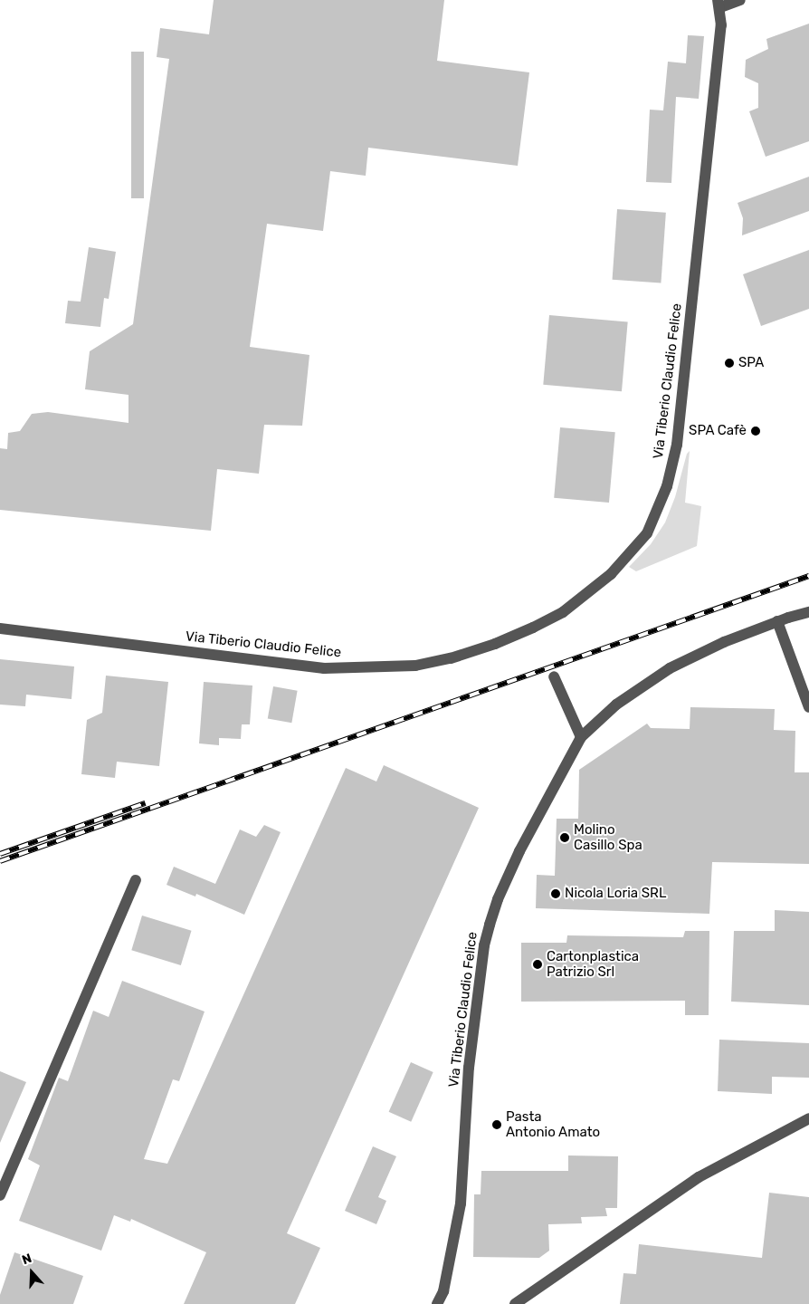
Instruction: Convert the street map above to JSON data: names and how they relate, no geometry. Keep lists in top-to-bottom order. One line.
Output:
{"streets":{"street":["Via Tiberio Claudio Felice"]},"places":["SPA","SPA Cafè","Molino Casillo Spa","Nicola Loria SRL","Cartonplastica Patrizio Srl","Pasta Antonio Amato"],"north":"top"}
